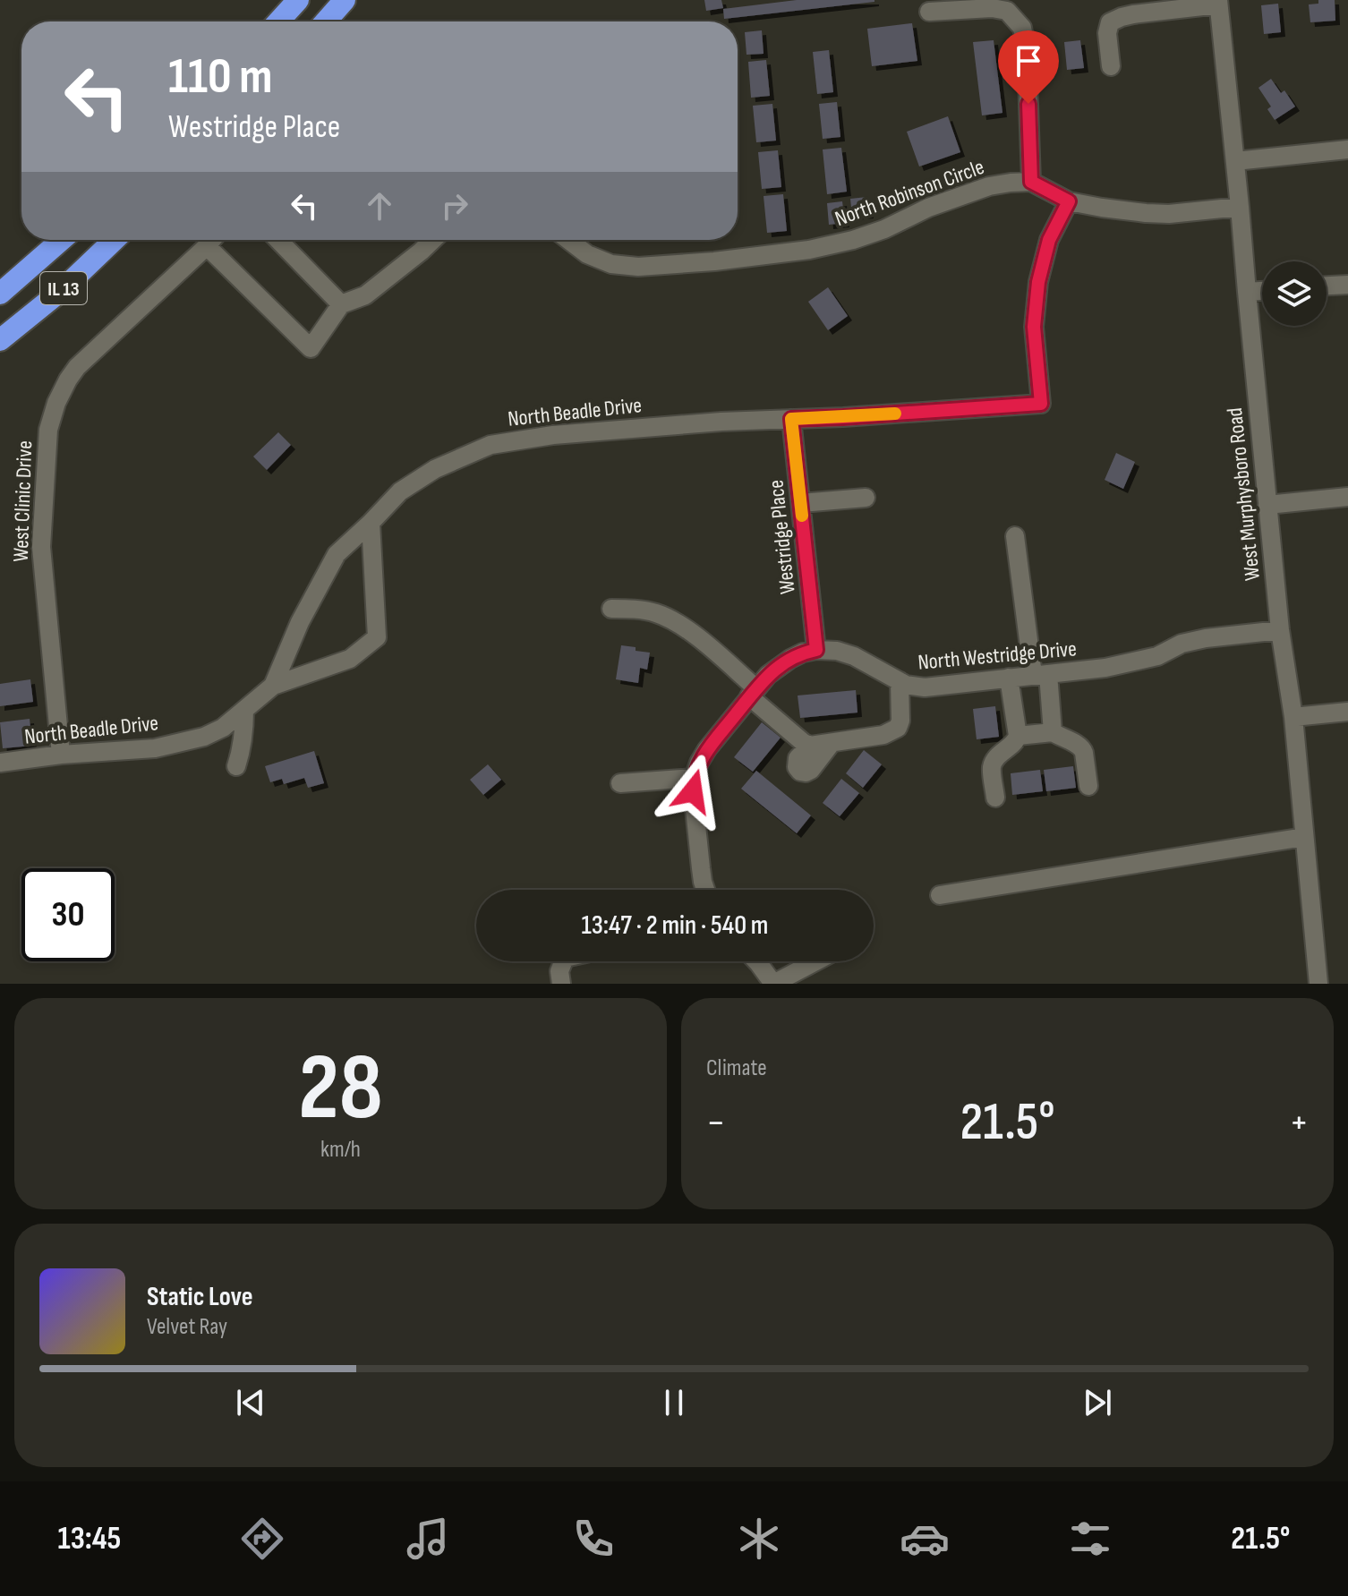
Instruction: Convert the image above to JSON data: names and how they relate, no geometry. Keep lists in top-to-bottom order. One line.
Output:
{"streets":{"highway":["IL 13"],"street":["North Robinson Circle","North Beadle Drive","West Murphysboro Road","West Clinic Drive","Westridge Place","North Westridge Drive"]},"crossings":[["North Beadle Drive","West Clinic Drive"],["North Beadle Drive","Westridge Place"],["West Murphysboro Road","North Westridge Drive"],["Westridge Place","North Westridge Drive"]],"page":{"turn":["110 m","Westridge Place"],"limit":"30","trip":"13:47 · 2 min · 540 m","tile":[["28","km/h"],"Climate"],"heat":["−","21.5°","+"],"song":["Static Love","Velvet Ray"],"tabs":["13:45","21.5°"]}}
